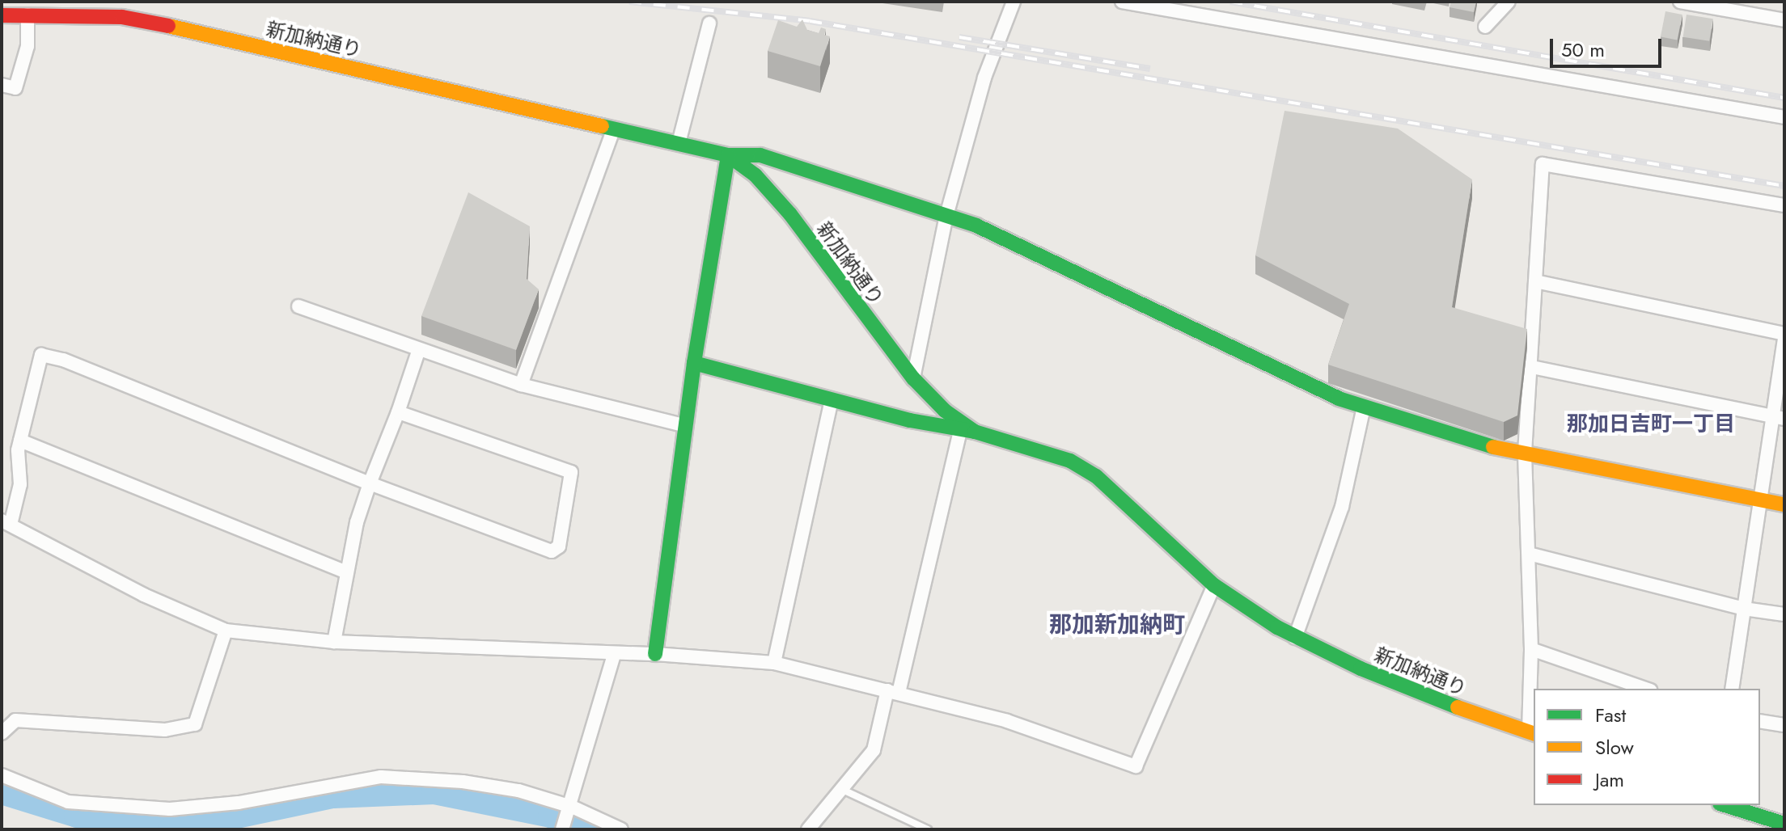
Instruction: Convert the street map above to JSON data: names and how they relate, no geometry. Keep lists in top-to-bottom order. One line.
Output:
{"streets":{"street":["新加納通り"]},"districts":["那加日吉町一丁目","那加新加納町"],"legend":["Fast","Slow","Jam"],"scale_bar":"50 m"}
